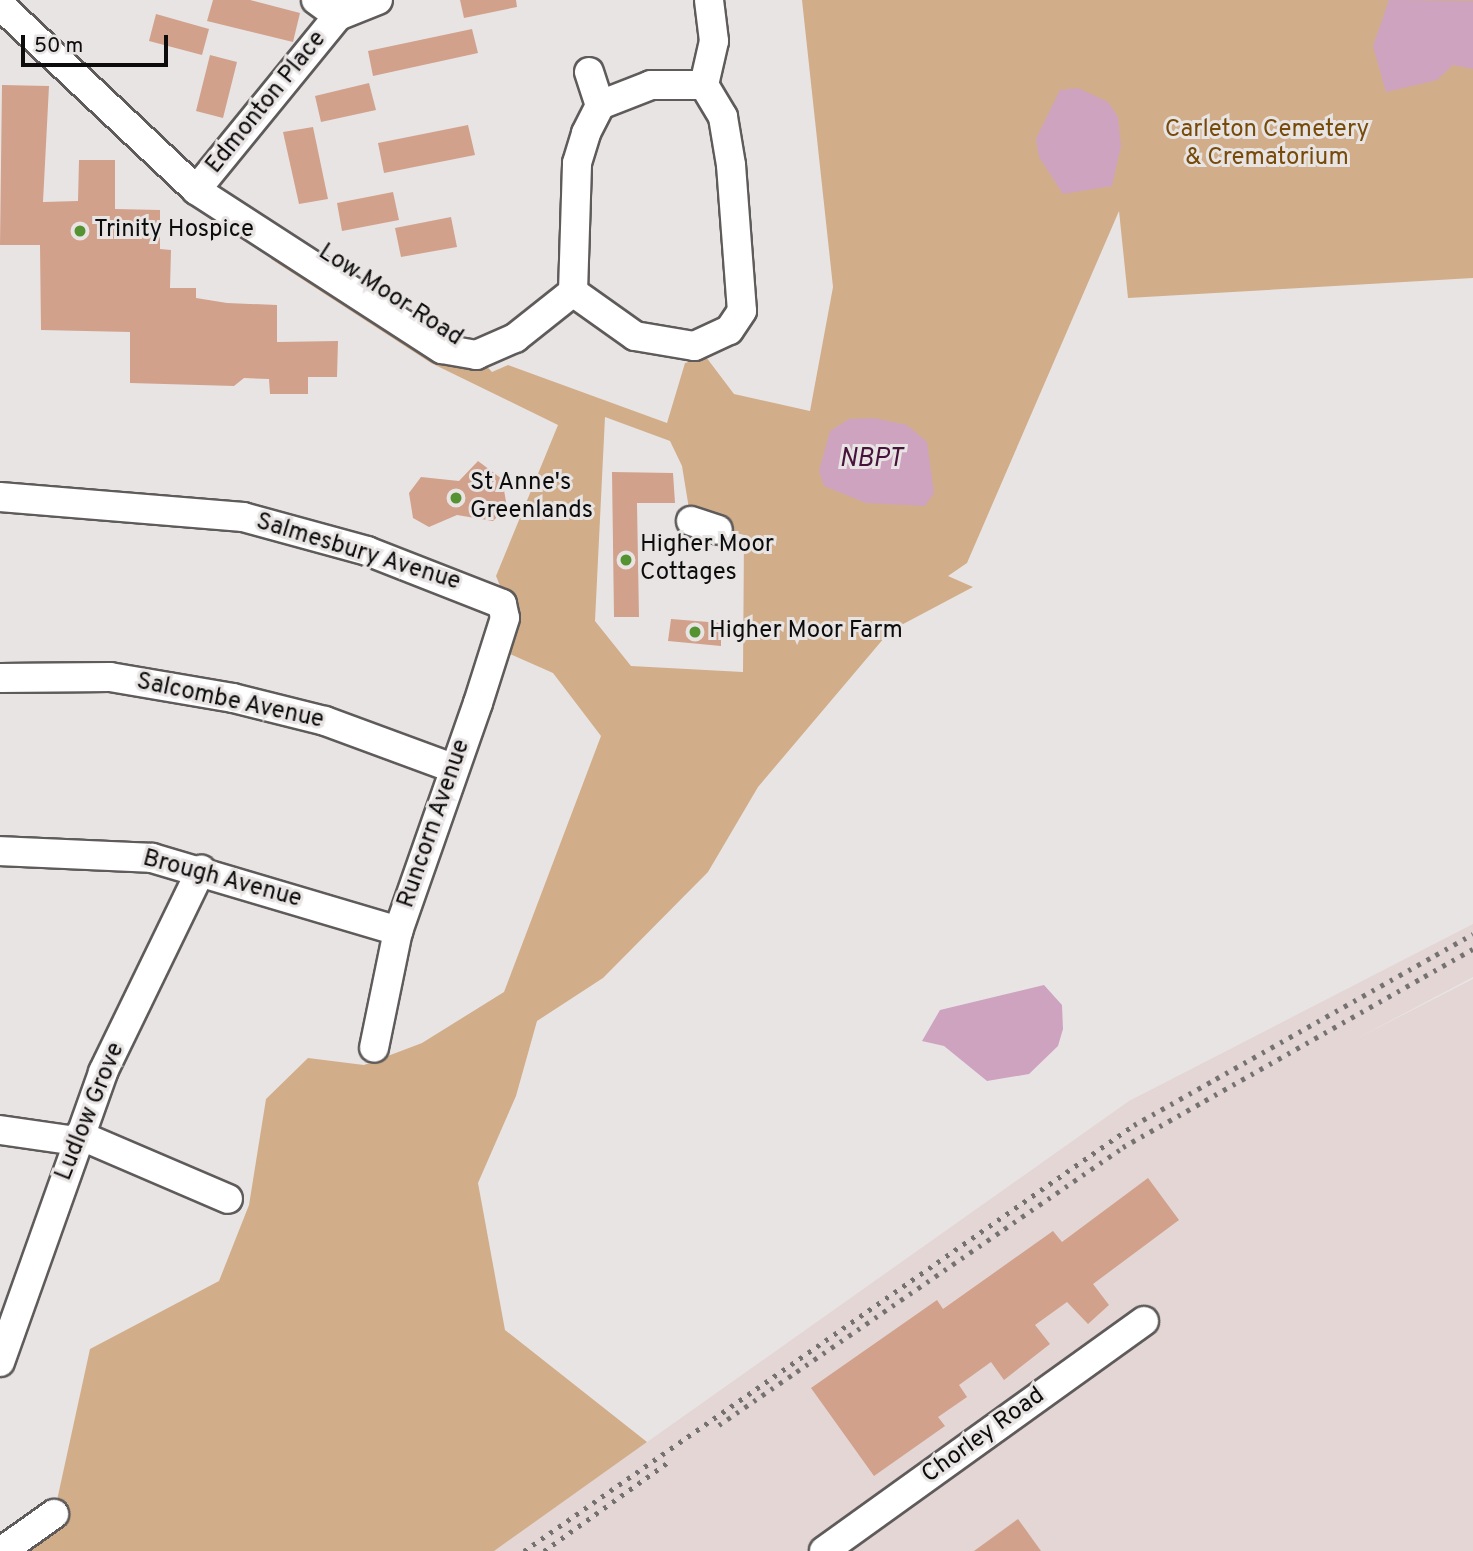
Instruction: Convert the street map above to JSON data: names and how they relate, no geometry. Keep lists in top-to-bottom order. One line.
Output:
{"streets":{"street":["Edmonton Place","Low Moor Road","Salmesbury Avenue","Salcombe Avenue","Runcorn Avenue","Brough Avenue","Ludlow Grove","Chorley Road"]},"crossings":[["Edmonton Place","Low Moor Road"],["Salmesbury Avenue","Runcorn Avenue"],["Salcombe Avenue","Runcorn Avenue"],["Runcorn Avenue","Brough Avenue"],["Brough Avenue","Ludlow Grove"]],"water":["NBPT"],"parks":["Carleton Cemetery & Crematorium"],"places":["Trinity Hospice","St Anne's Greenlands","Higher Moor Cottages","Higher Moor Farm"],"scale_bar":"50 m"}
